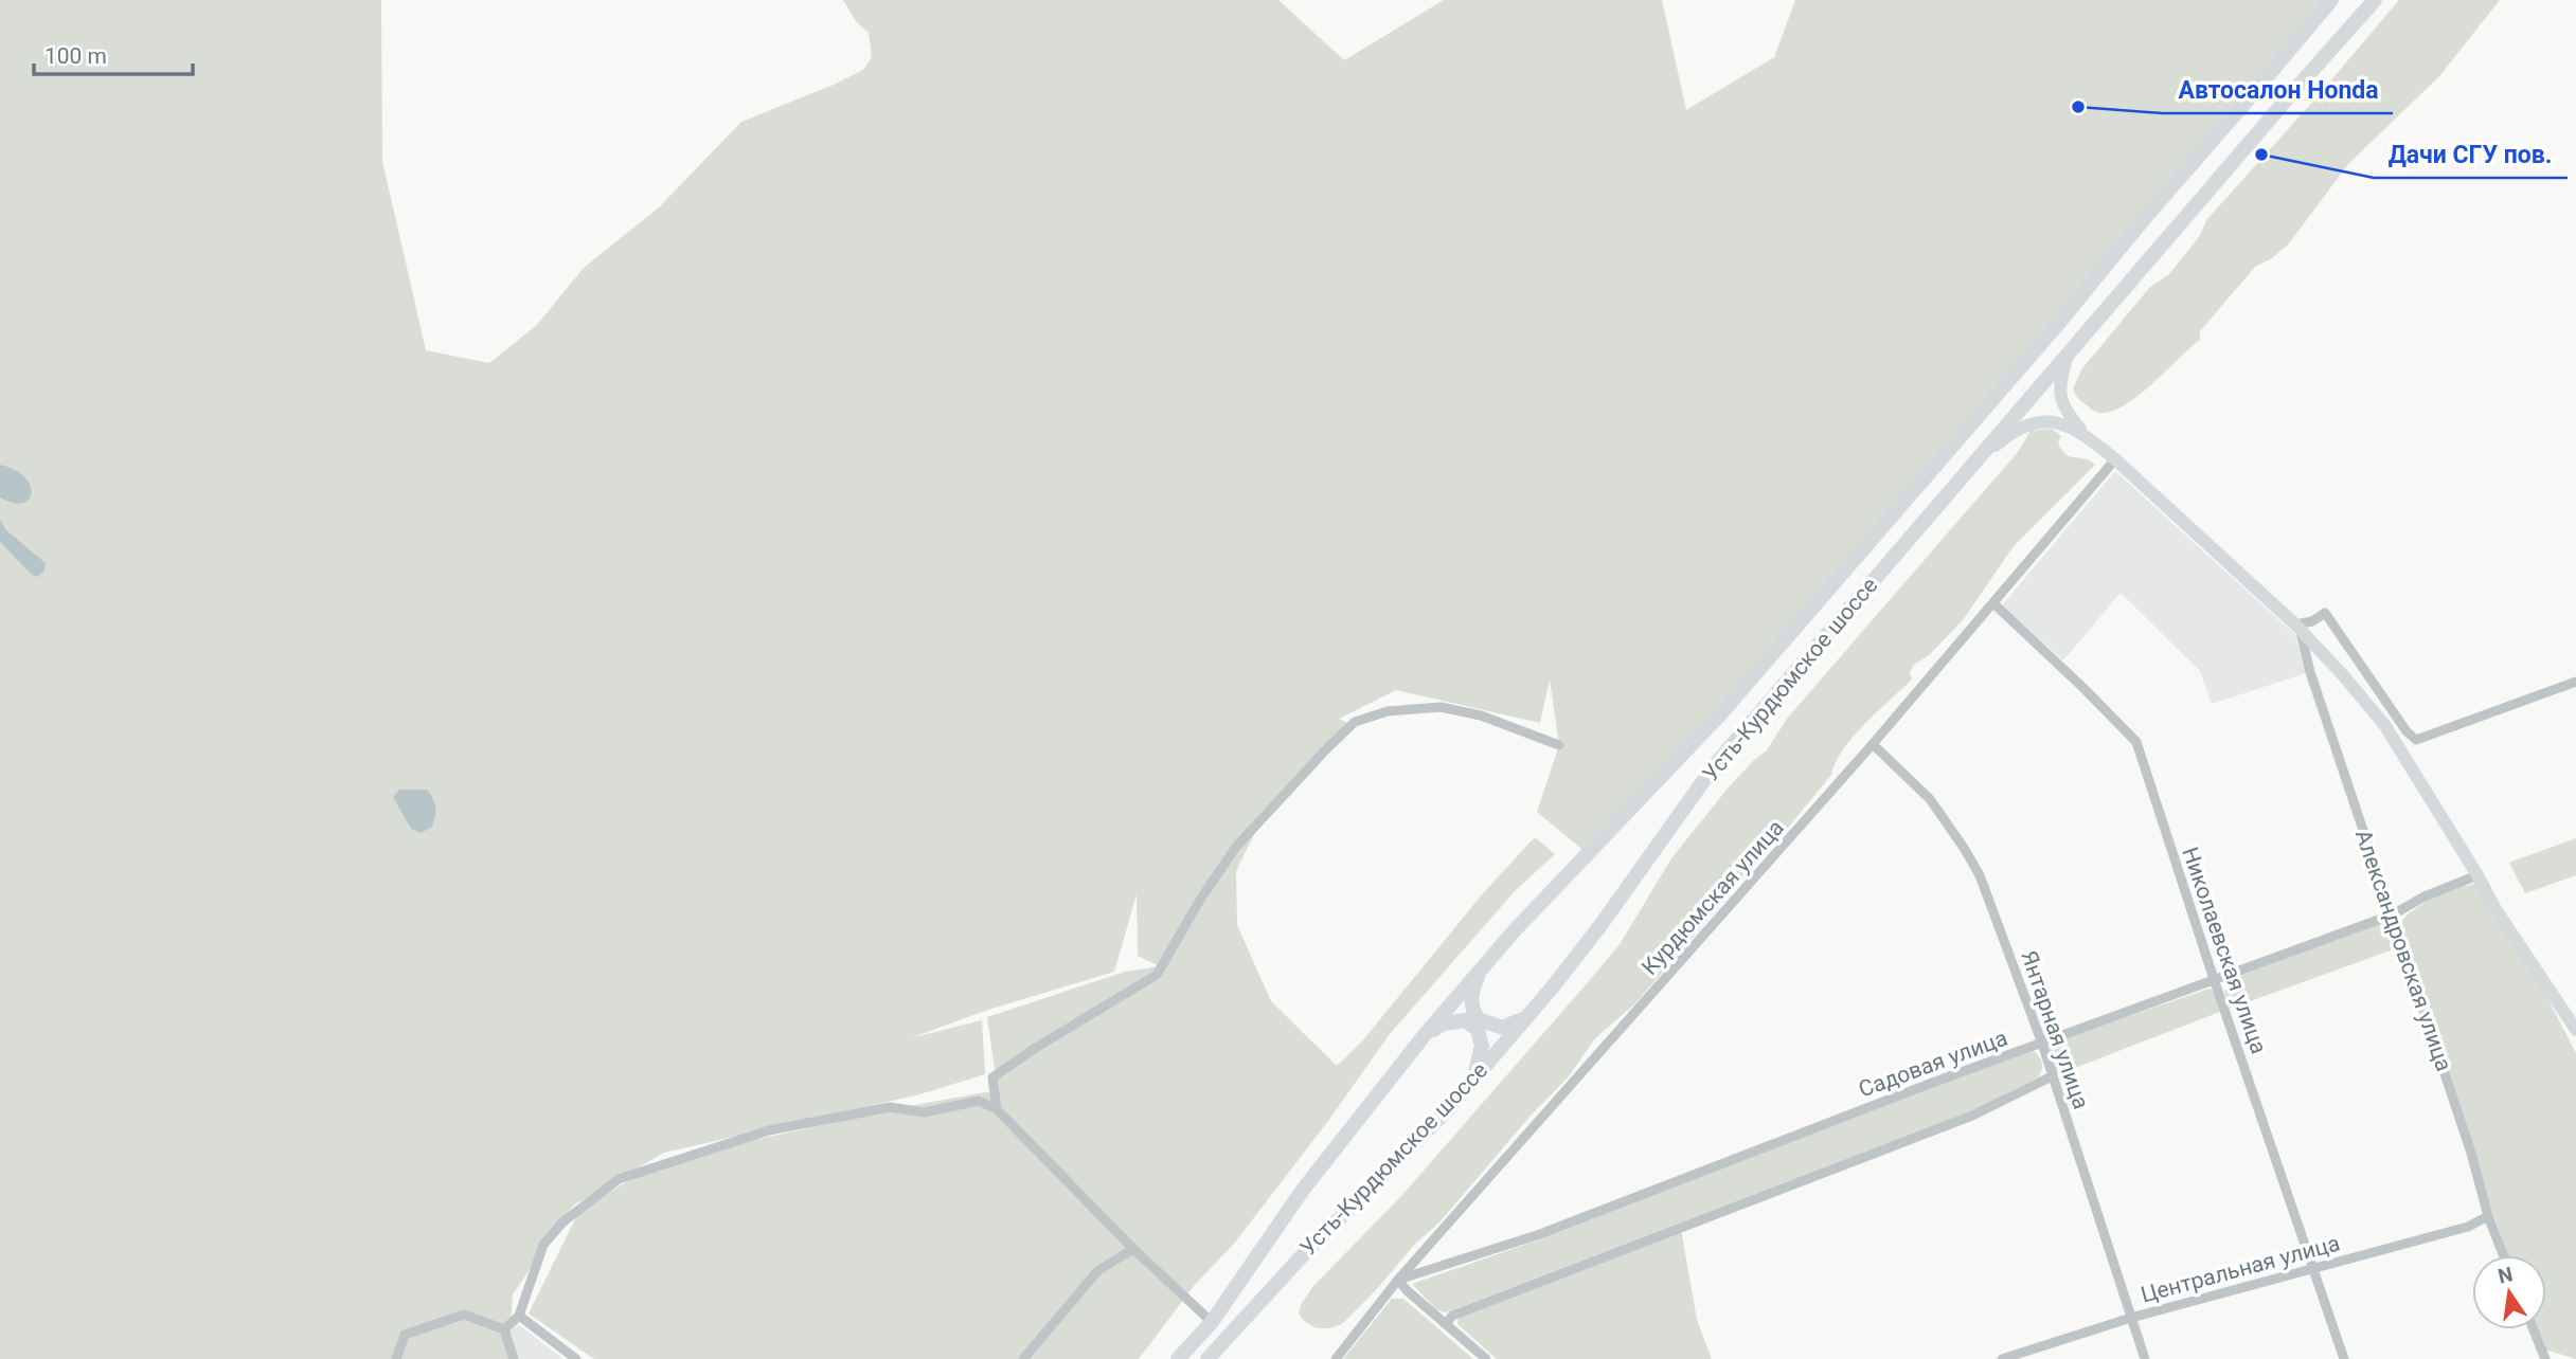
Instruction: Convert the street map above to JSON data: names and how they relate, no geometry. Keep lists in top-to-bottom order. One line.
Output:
{"streets":{"main road":["Усть-Курдюмское шоссе"],"street":["Курдюмская улица","Николаевская улица","Александровская улица","Янтарная улица","Садовая улица","Центральная улица"]},"crossings":[["Курдюмская улица","Николаевская улица"],["Курдюмская улица","Янтарная улица"],["Курдюмская улица","Садовая улица"],["Николаевская улица","Садовая улица"],["Николаевская улица","Центральная улица"],["Александровская улица","Садовая улица"],["Александровская улица","Центральная улица"],["Янтарная улица","Садовая улица"],["Янтарная улица","Центральная улица"]],"places":["Автосалон Honda","Дачи СГУ пов."],"scale_bar":"100 m","north":"top"}
